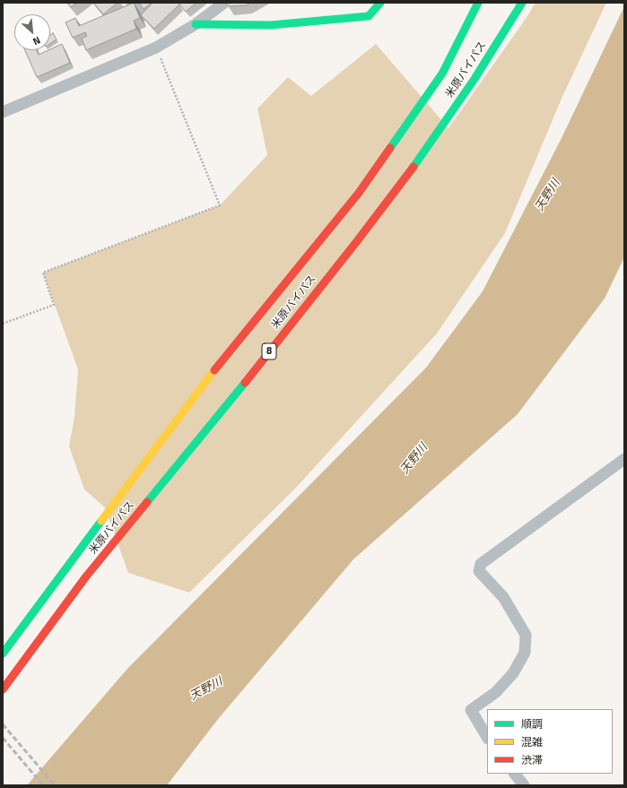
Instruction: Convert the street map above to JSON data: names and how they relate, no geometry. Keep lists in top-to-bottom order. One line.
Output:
{"streets":{"main road":["米原バイパス","8"]},"water":["天野川"],"legend":["順調","混雑","渋滞"],"north":"bottom right"}
